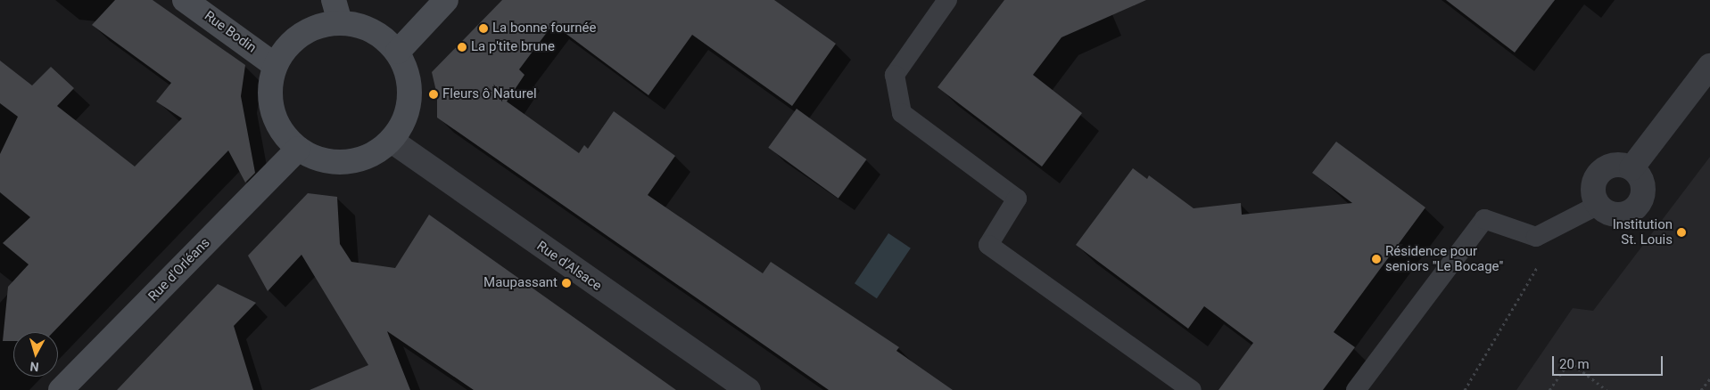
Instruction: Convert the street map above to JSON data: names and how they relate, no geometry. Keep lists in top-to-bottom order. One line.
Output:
{"streets":{"street":["Rue Bodin","Rue d'Alsace","Rue d'Orléans"]},"crossings":[["Rue Bodin","Rue d'Alsace"],["Rue Bodin","Rue d'Orléans"],["Rue d'Alsace","Rue d'Orléans"]],"places":["La bonne fournée","La p'tite brune","Fleurs ô Naturel","Institution St. Louis","Résidence pour seniors \"Le Bocage\"","Maupassant"],"scale_bar":"20 m","north":"bottom"}
